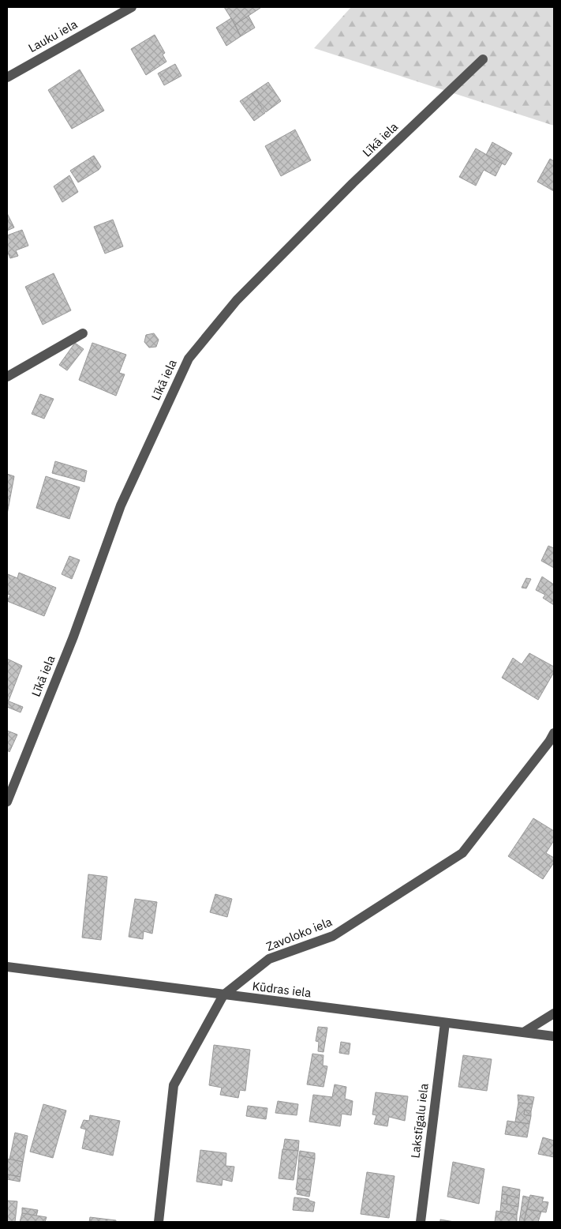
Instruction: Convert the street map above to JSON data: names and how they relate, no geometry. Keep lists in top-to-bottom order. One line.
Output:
{"streets":{"street":["Lauku iela","Līkā iela","Zavoloko iela","Kūdras iela","Lakstīgalu iela"]},"crossings":[["Zavoloko iela","Kūdras iela"],["Kūdras iela","Lakstīgalu iela"]]}
